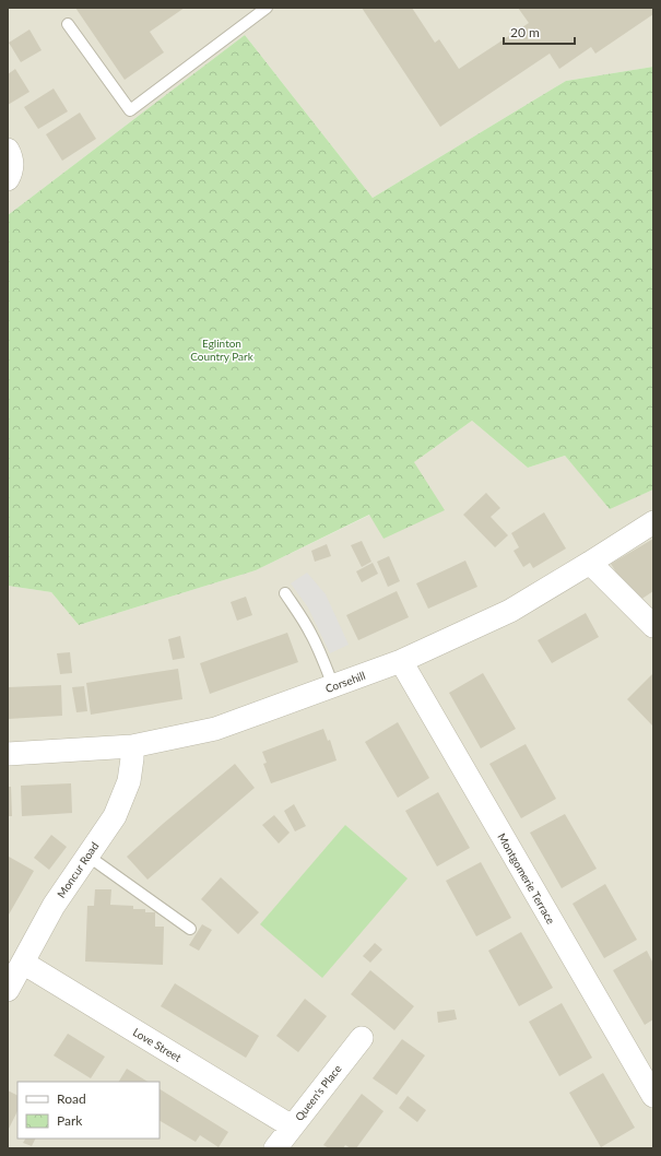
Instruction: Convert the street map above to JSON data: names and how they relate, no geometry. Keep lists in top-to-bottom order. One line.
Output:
{"streets":{"street":["Corsehill","Moncur Road","Montgomerie Terrace","Love Street","Queen's Place"]},"crossings":[["Corsehill","Moncur Road"],["Corsehill","Montgomerie Terrace"],["Moncur Road","Love Street"],["Love Street","Queen's Place"]],"parks":["Eglinton Country Park"],"legend":["Road","Park"],"scale_bar":"20 m"}
